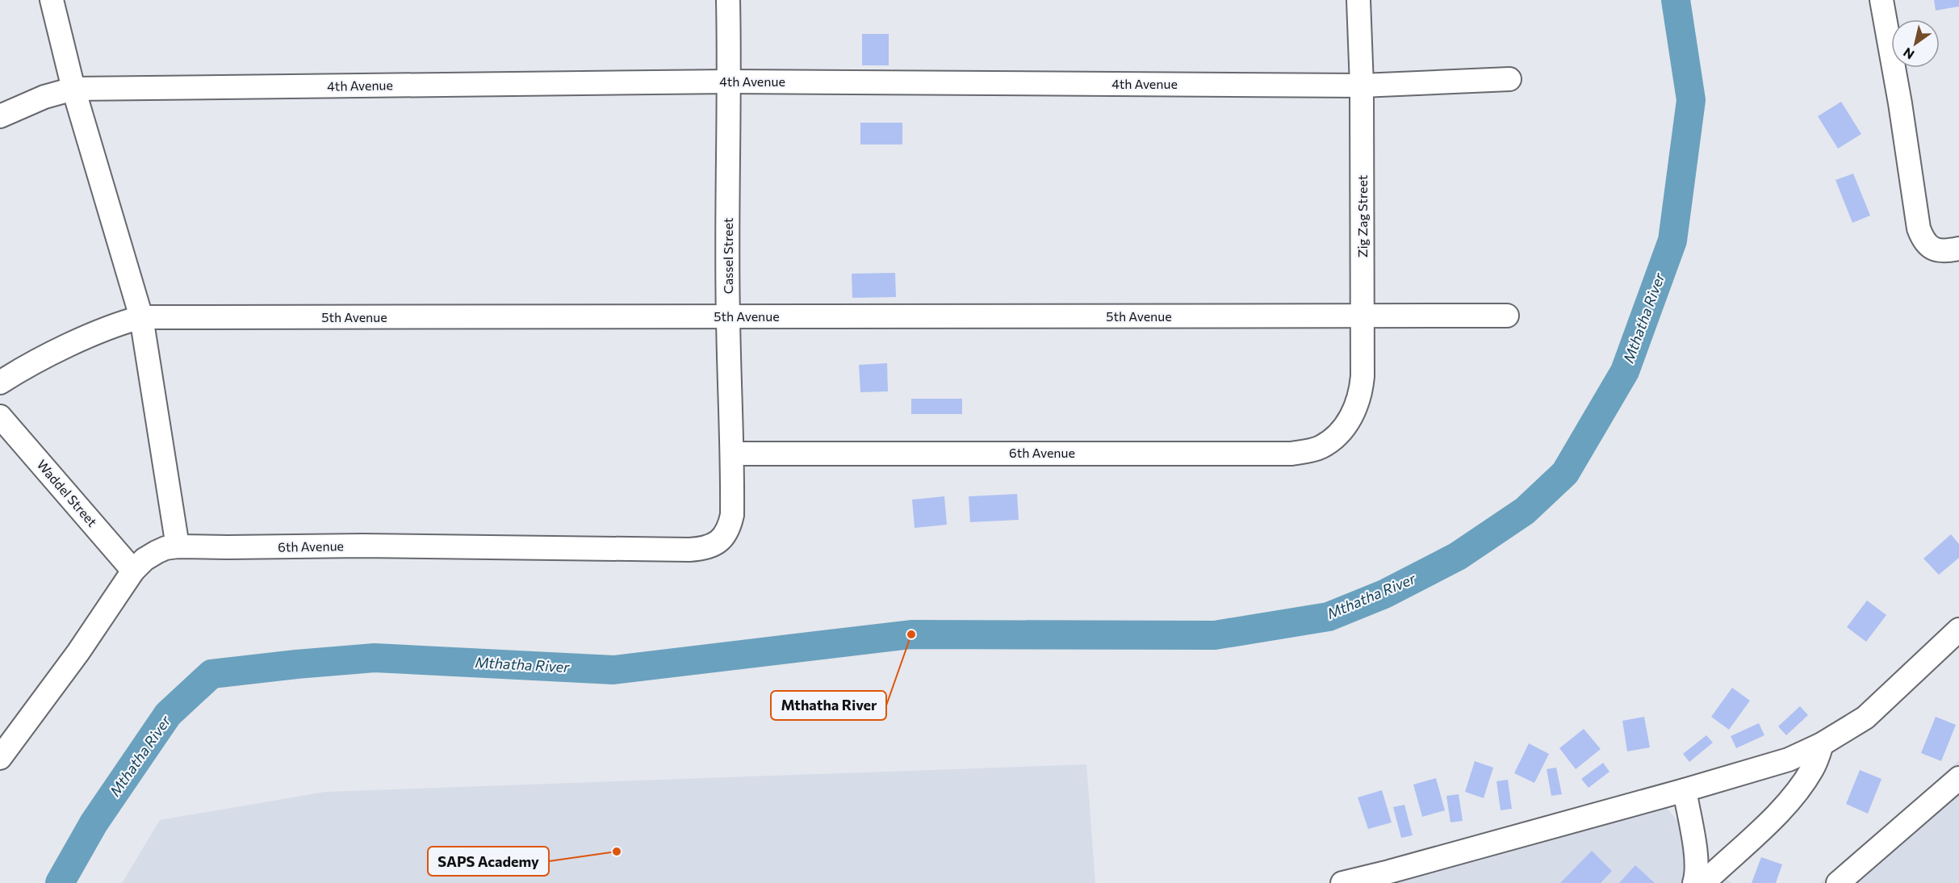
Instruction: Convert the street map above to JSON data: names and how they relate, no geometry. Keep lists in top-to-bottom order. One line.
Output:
{"streets":{"street":["4th Avenue","Zig Zag Street","Cassel Street","5th Avenue","6th Avenue","Waddel Street"]},"crossings":[["4th Avenue","Zig Zag Street"],["4th Avenue","Cassel Street"],["Zig Zag Street","5th Avenue"],["Zig Zag Street","6th Avenue"],["Cassel Street","5th Avenue"],["Cassel Street","6th Avenue"],["6th Avenue","Waddel Street"]],"water":["Mthatha River"],"places":["Mthatha River","SAPS Academy"],"north":"bottom left"}
